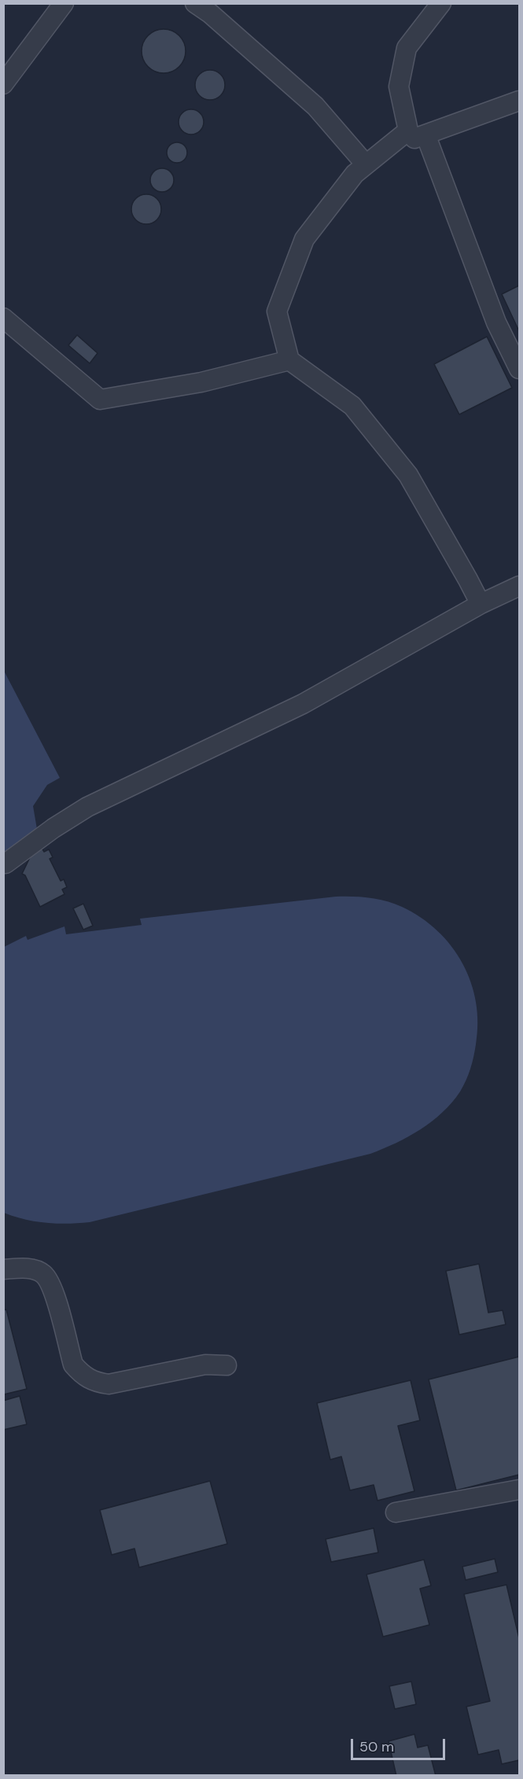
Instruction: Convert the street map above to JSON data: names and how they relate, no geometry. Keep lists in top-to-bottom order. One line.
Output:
{"scale_bar":"50 m"}
